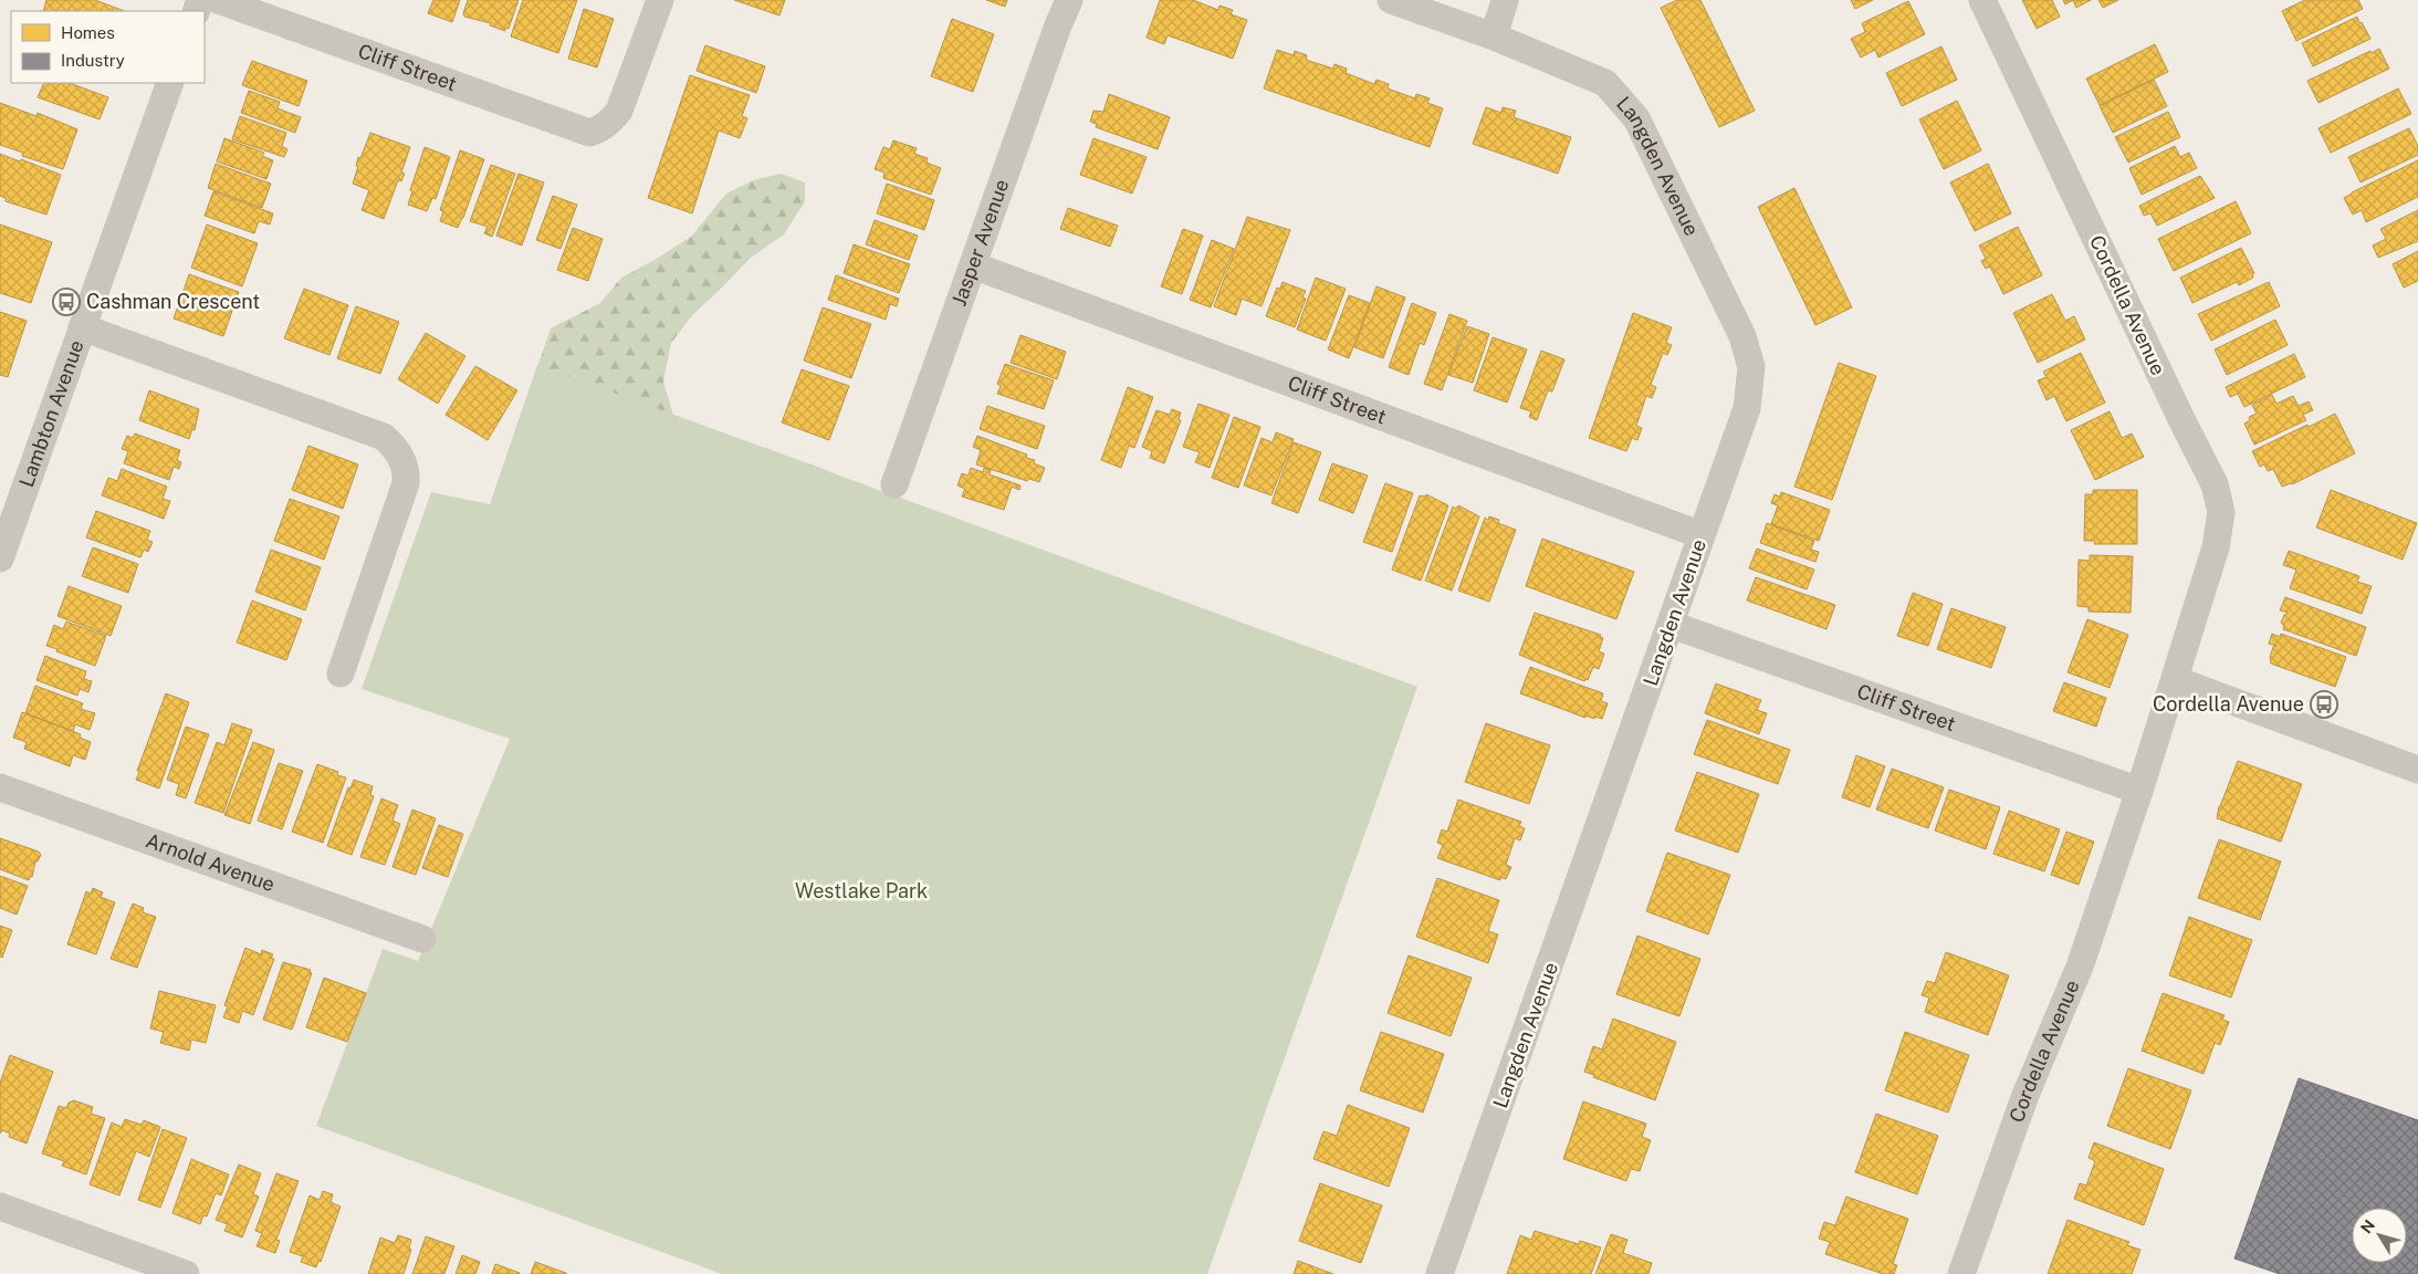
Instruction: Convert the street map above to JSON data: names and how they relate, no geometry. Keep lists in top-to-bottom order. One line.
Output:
{"streets":{"street":["Cliff Street","Langden Avenue","Jasper Avenue","Cordella Avenue","Lambton Avenue","Arnold Avenue"]},"crossings":[["Cliff Street","Langden Avenue"],["Cliff Street","Jasper Avenue"],["Cliff Street","Cordella Avenue"]],"parks":["Westlake Park"],"places":{"bus stop":["Cashman Crescent","Cordella Avenue"]},"legend":["Homes","Industry"],"north":"top left"}
